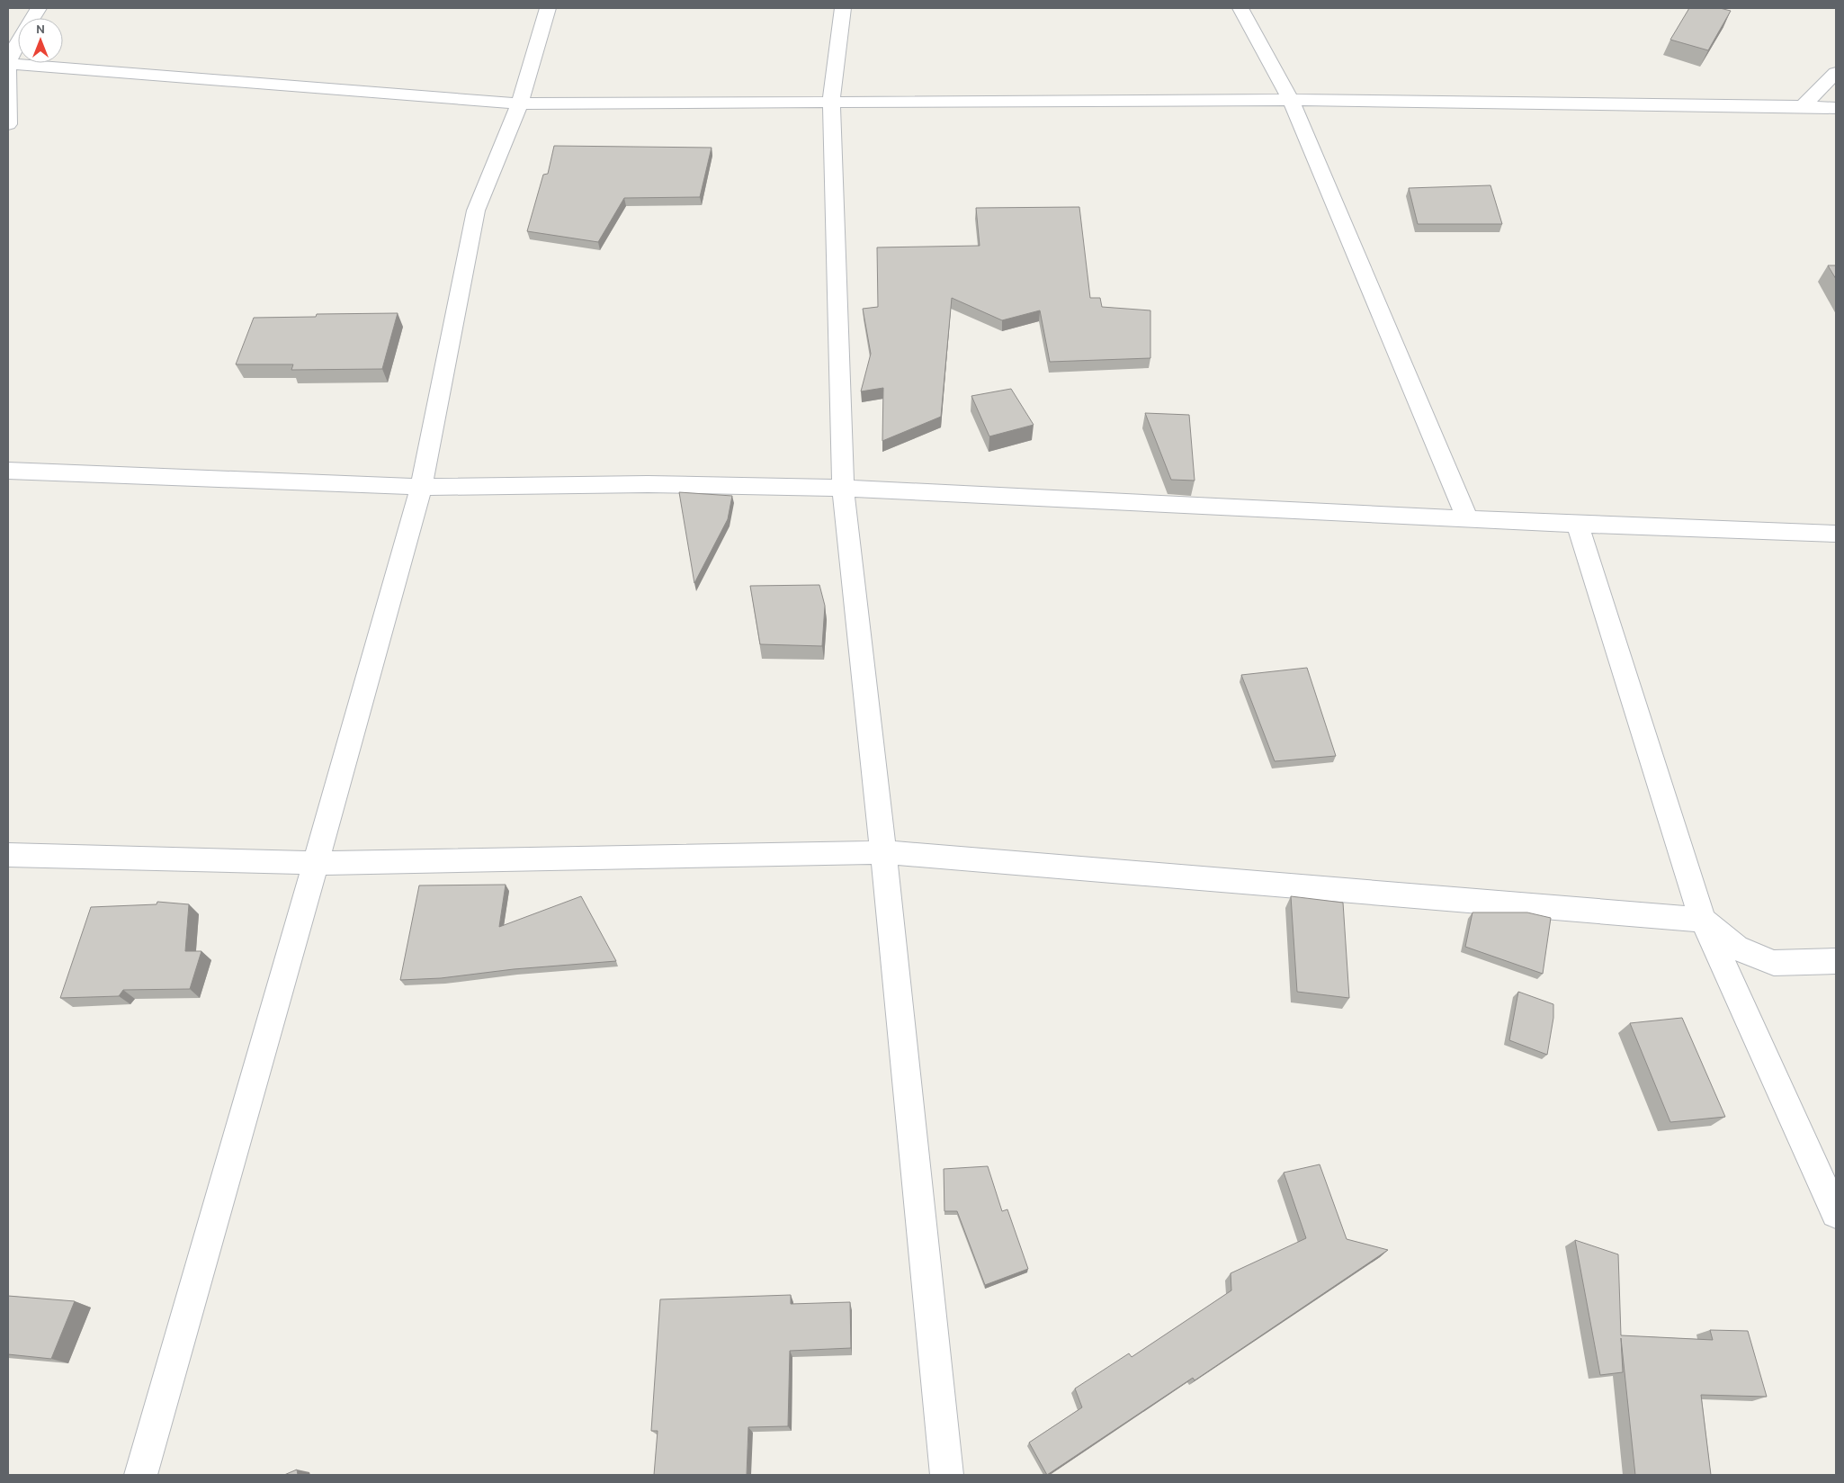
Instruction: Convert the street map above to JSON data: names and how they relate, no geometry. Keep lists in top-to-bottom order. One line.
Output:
{"north":"top"}
